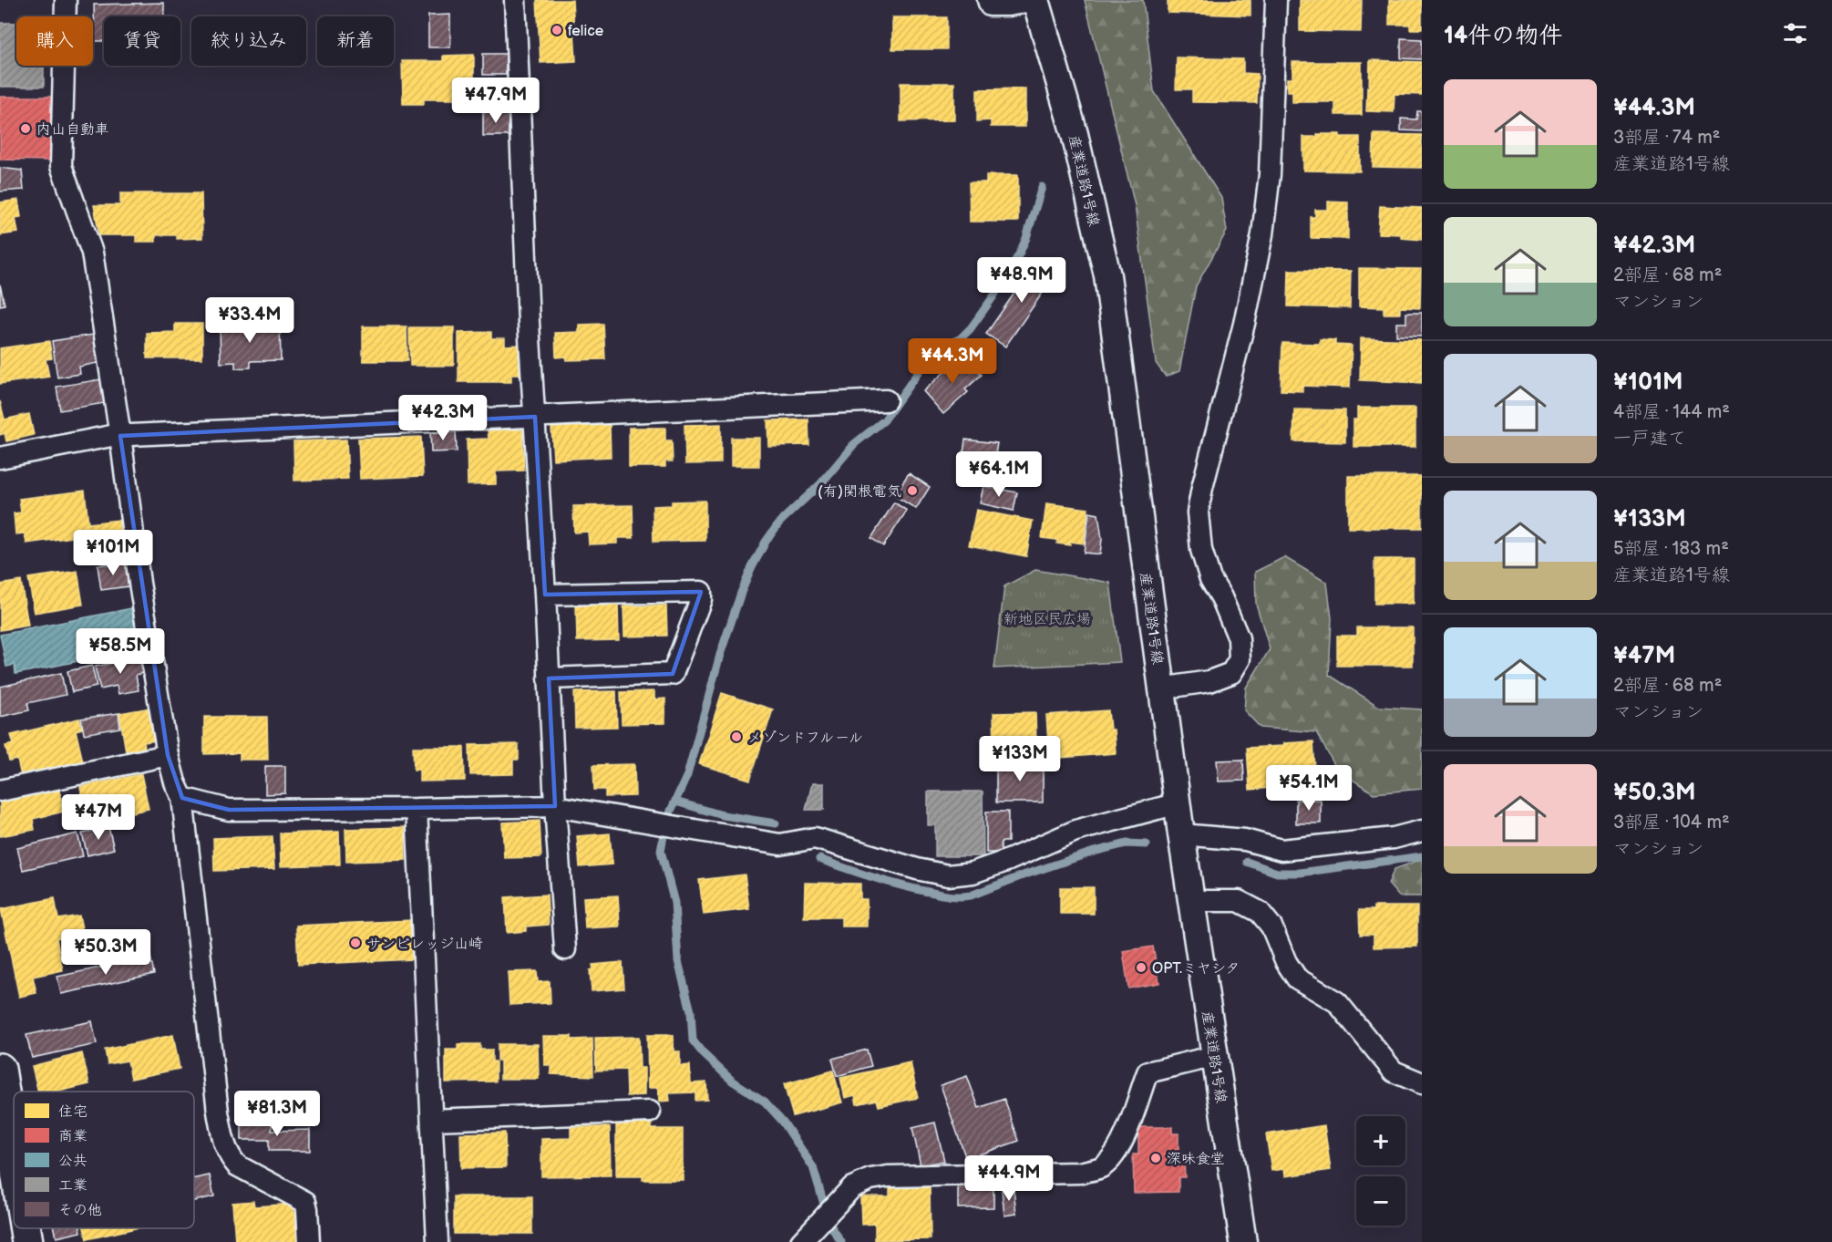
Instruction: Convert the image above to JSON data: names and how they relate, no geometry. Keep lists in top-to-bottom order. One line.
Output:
{"streets":{"street":["産業道路1号線"]},"parks":["新地区民広場"],"places":["felice","内山自動車","(有)関根電気","メゾンドフルール","サンビレッジ山崎","OPT.ミヤシタ","深味食堂"],"legend":["住宅","商業","公共","工業","その他"],"page":{"heading":"14件の物件","chip":["購入","賃貸","絞り込み","新着"],"list":[{"name":"¥44.3M","note":"3部屋 · 74 m² · 産業道路1号線"},{"name":"¥42.3M","note":"2部屋 · 68 m² · マンション"},{"name":"¥101M","note":"4部屋 · 144 m² · 一戸建て"},{"name":"¥133M","note":"5部屋 · 183 m² · 産業道路1号線"},{"name":"¥47M","note":"2部屋 · 68 m² · マンション"},{"name":"¥50.3M","note":"3部屋 · 104 m² · マンション"}],"price":["¥47.9M","¥48.9M","¥33.4M","¥44.3M","¥42.3M","¥64.1M","¥101M","¥58.5M","¥133M","¥54.1M","¥47M","¥50.3M","¥81.3M","¥44.9M"],"map_buttons":["+","−"]}}
